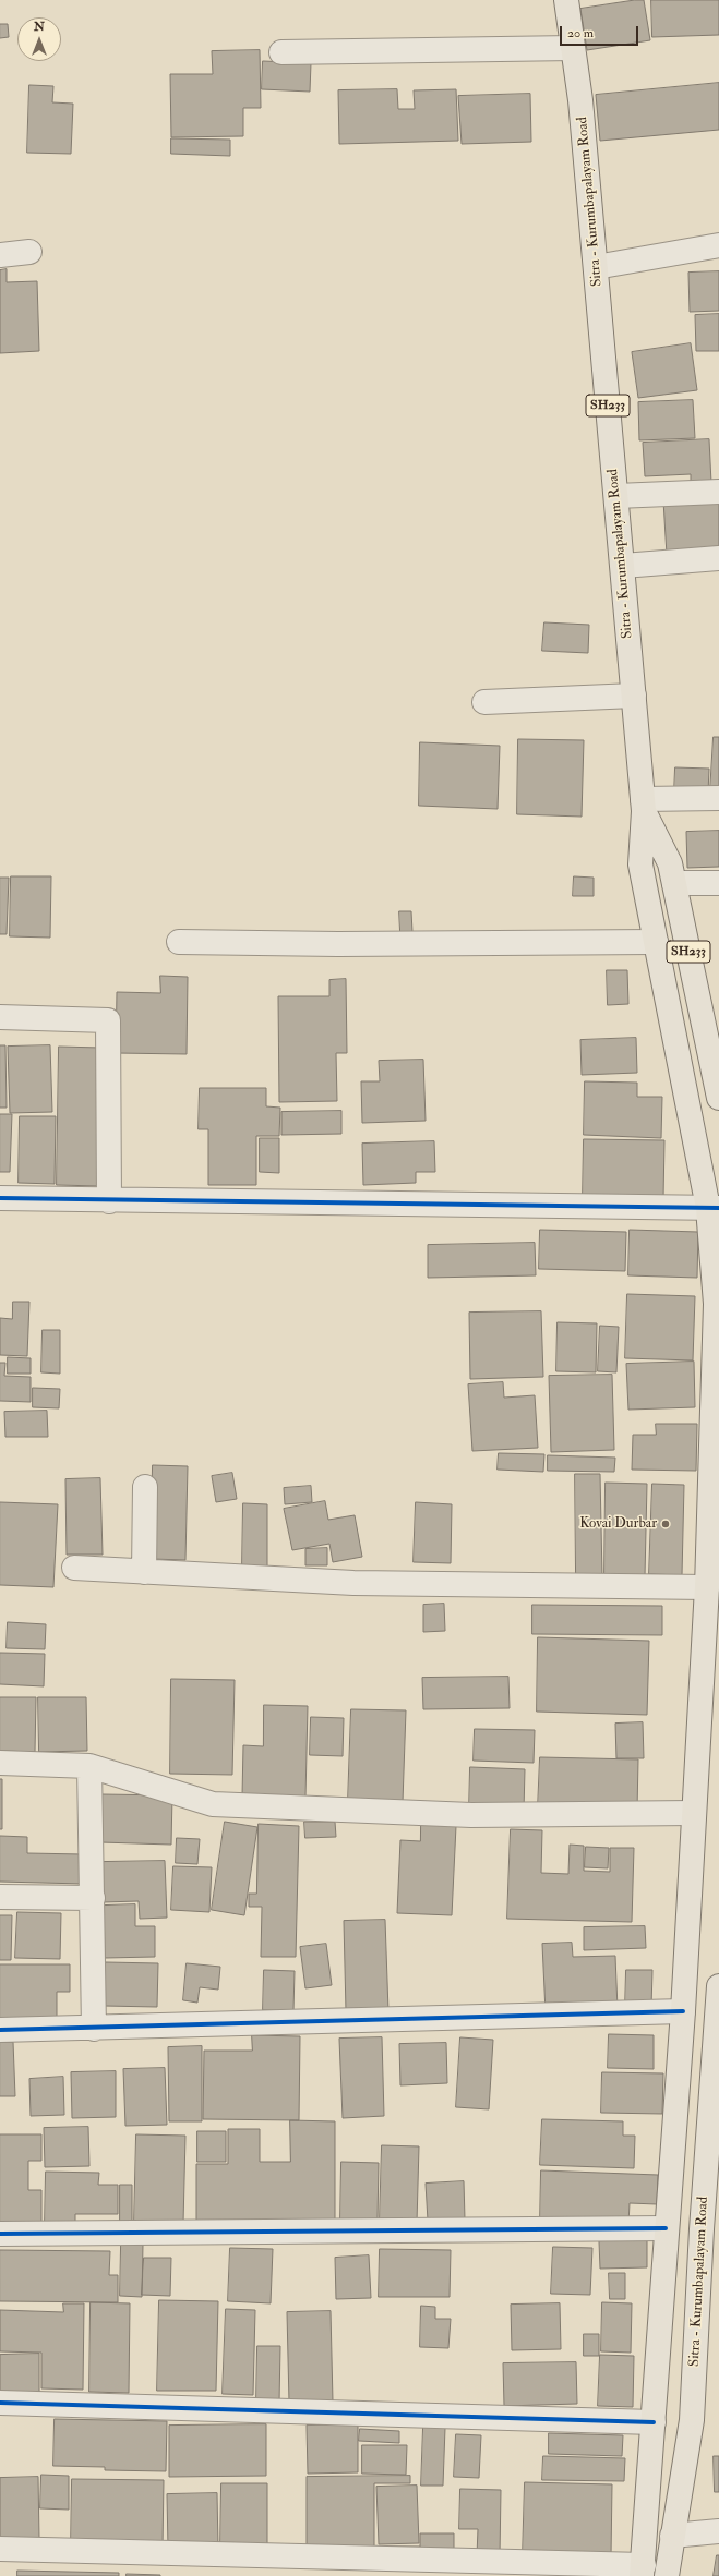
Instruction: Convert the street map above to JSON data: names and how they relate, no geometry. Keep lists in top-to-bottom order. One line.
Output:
{"streets":{"main road":["Sitra - Kurumbapalayam Road","SH233"]},"places":["Kovai Durbar"],"scale_bar":"20 m","north":"top"}
